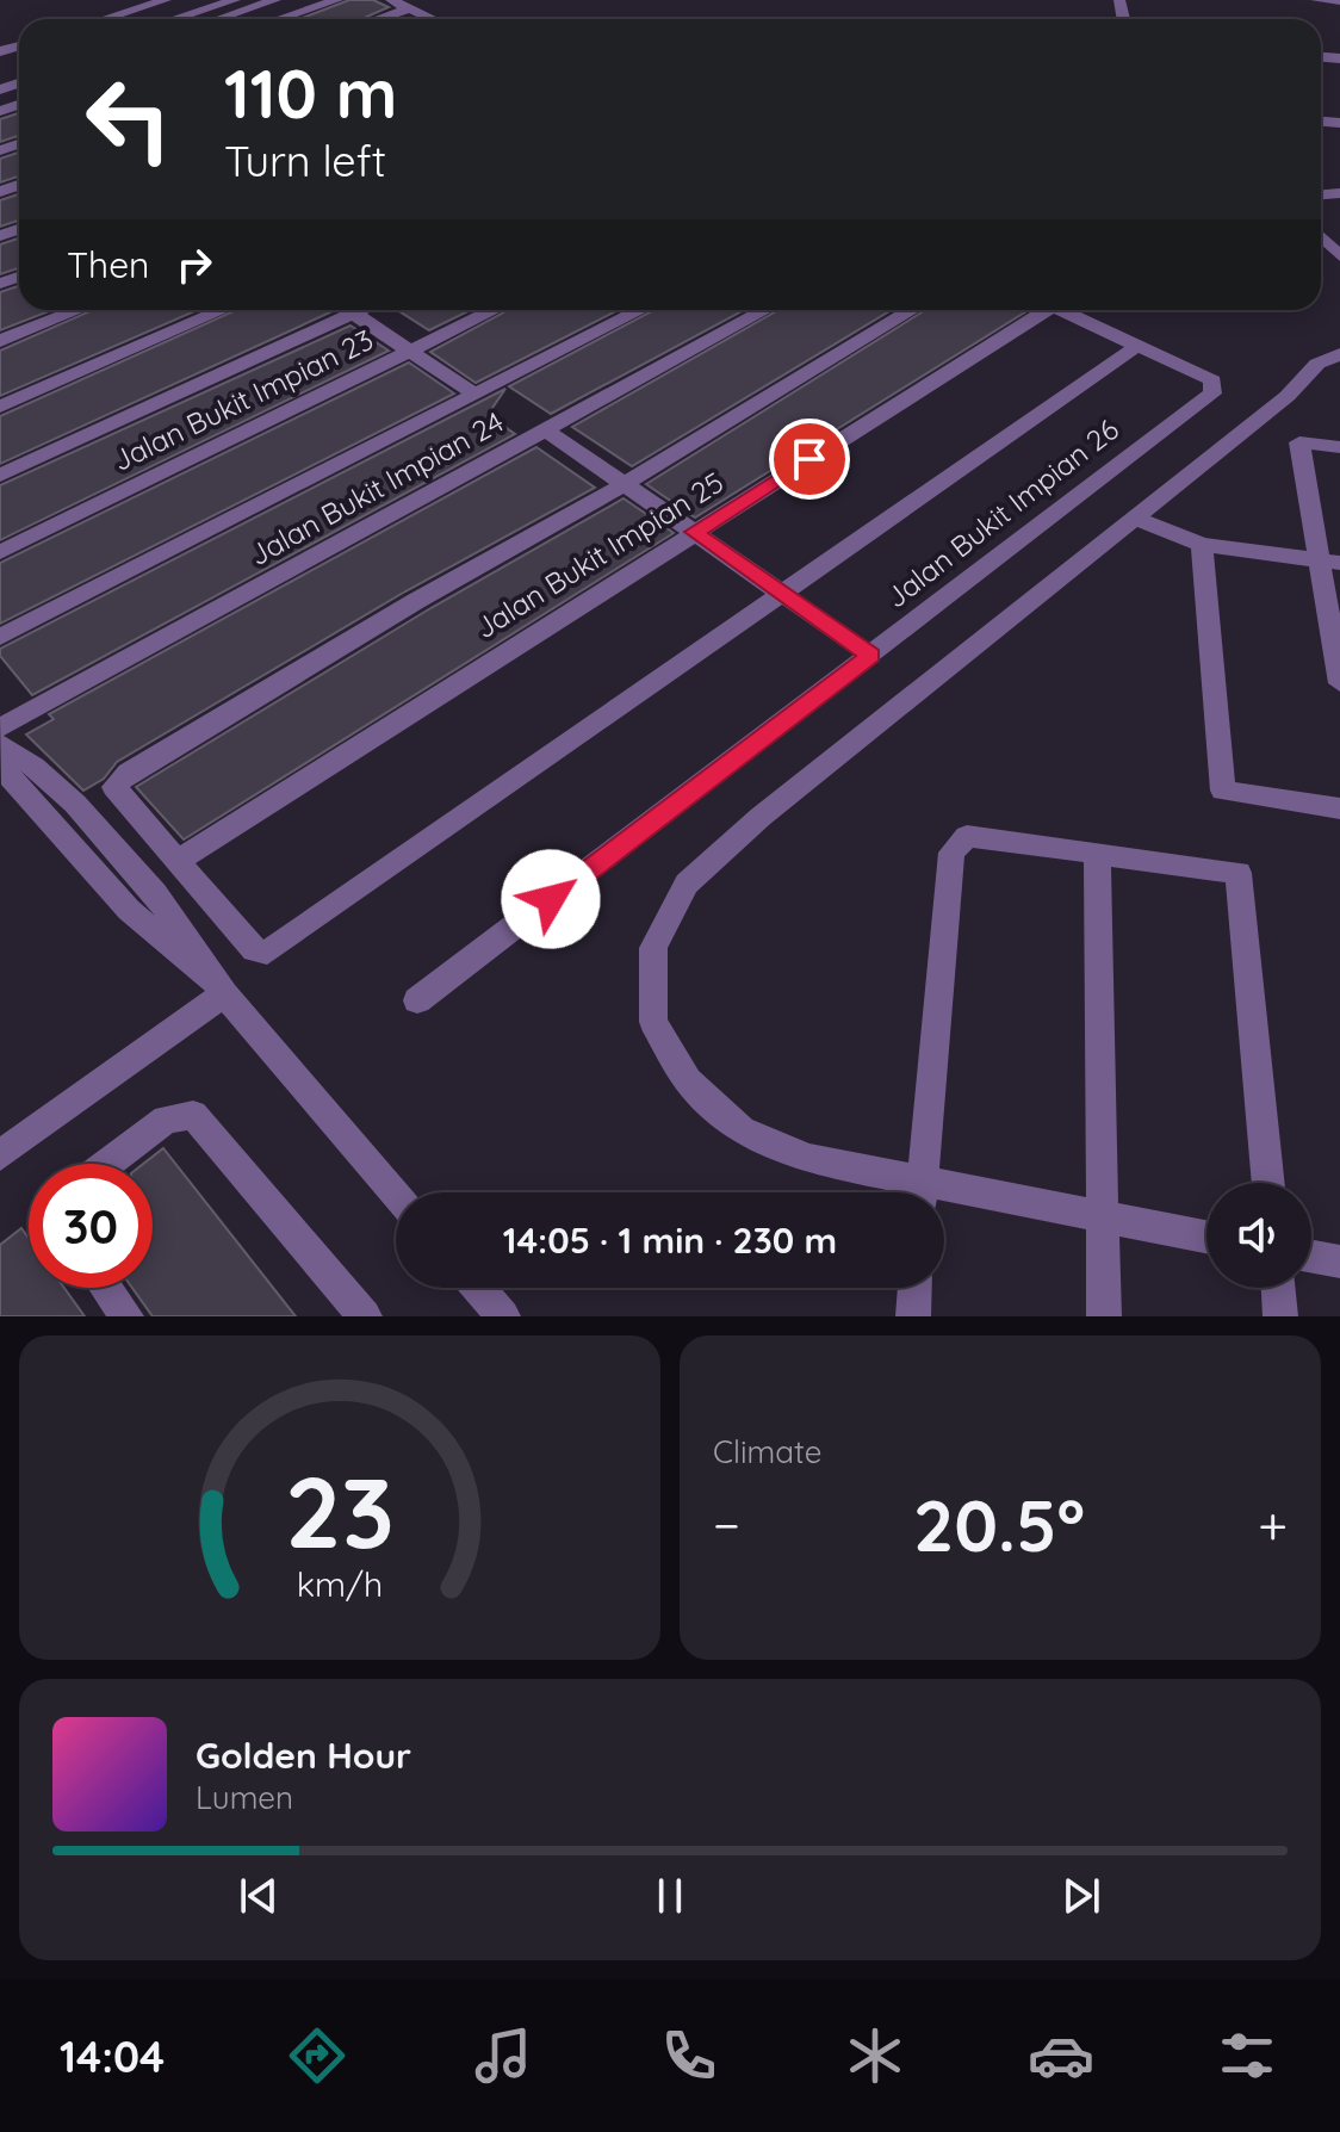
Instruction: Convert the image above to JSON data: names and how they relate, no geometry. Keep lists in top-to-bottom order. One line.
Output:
{"streets":{"street":["Jalan Bukit Impian 23","Jalan Bukit Impian 24","Jalan Bukit Impian 26","Jalan Bukit Impian 25"]},"page":{"turn":["110 m","Turn left"],"then":"Then","limit":"30","trip":"14:05 · 1 min · 230 m","tile":"Climate","heat":["−","20.5°","+"],"song":["Golden Hour","Lumen"],"tabs":"14:04","gauge":["23","km/h"]}}
